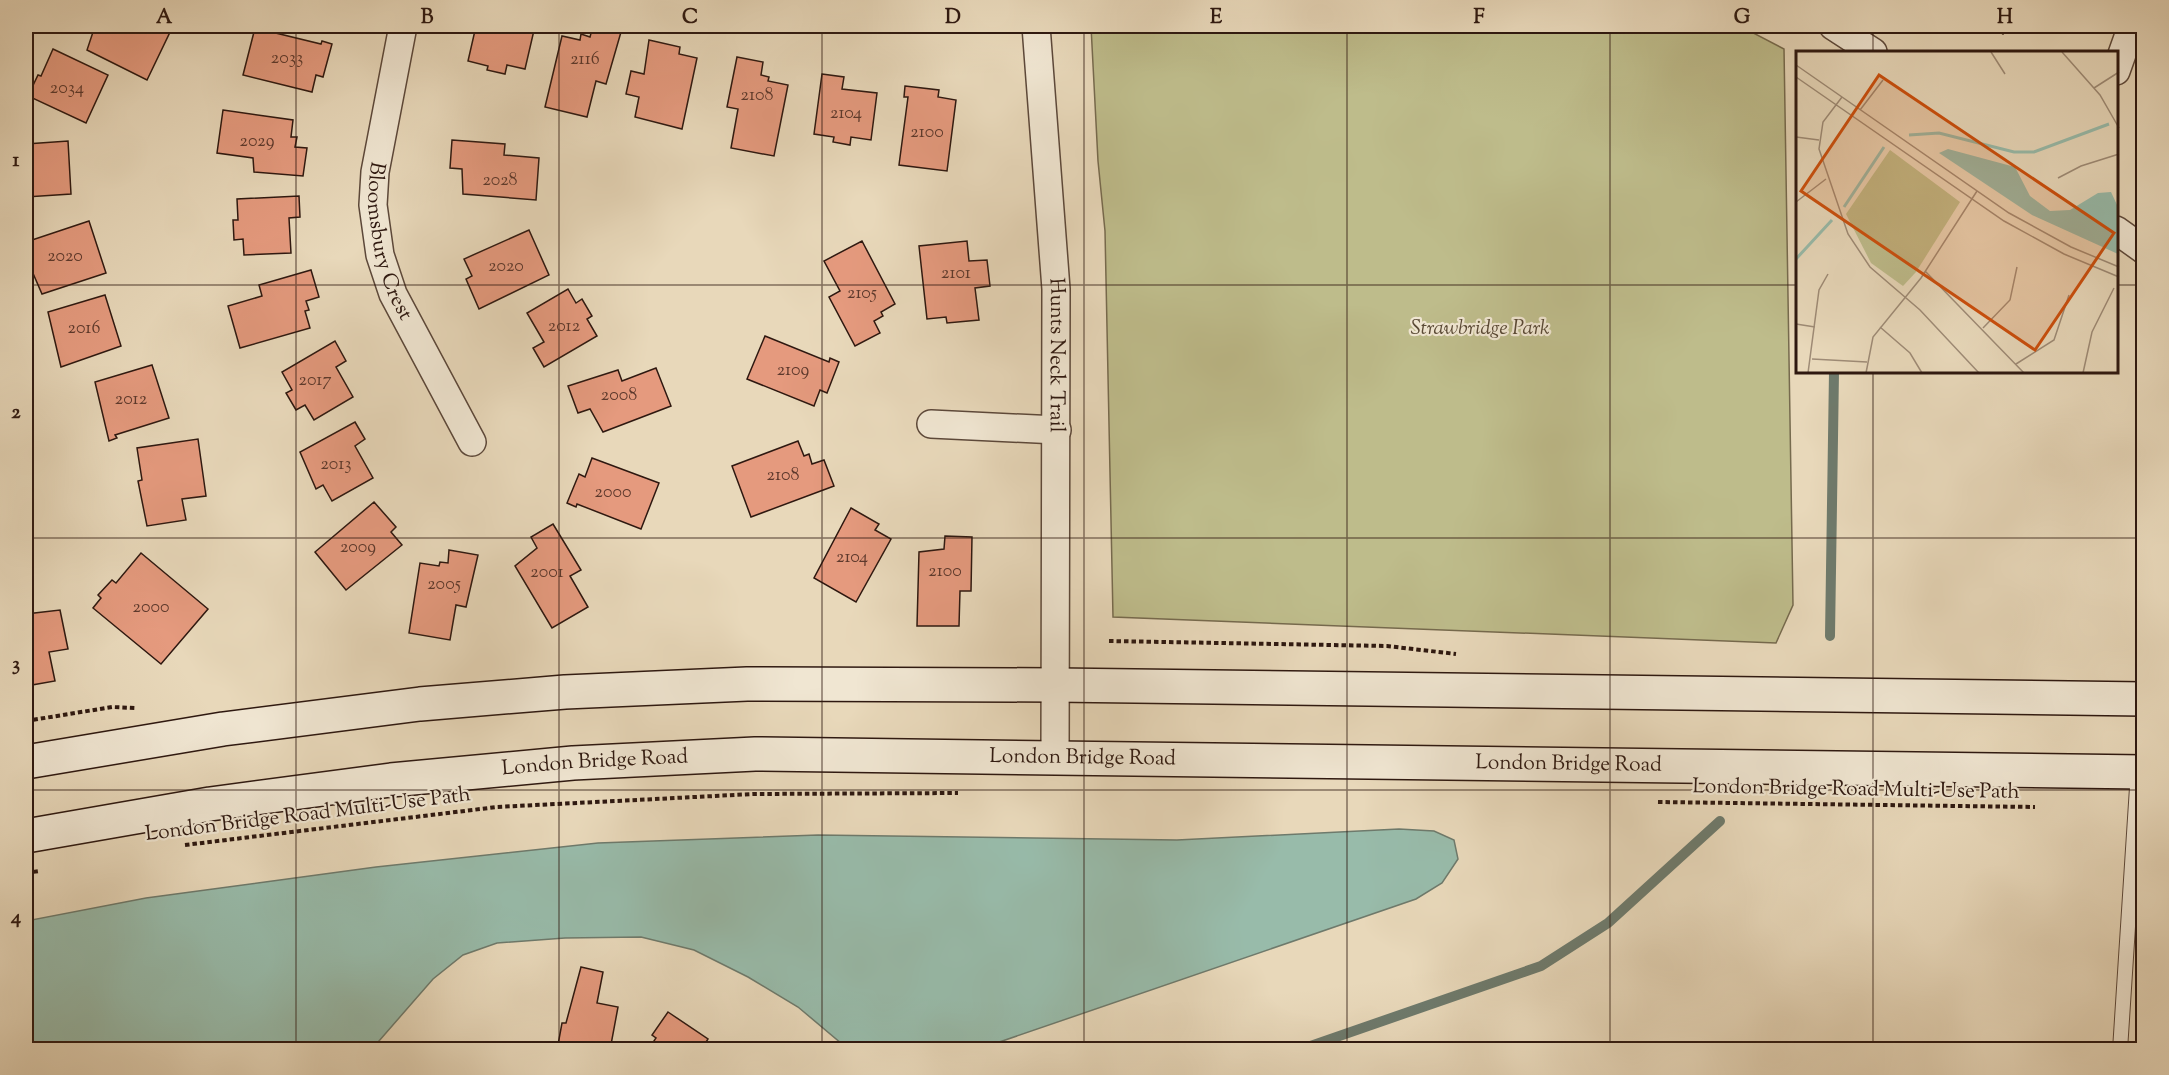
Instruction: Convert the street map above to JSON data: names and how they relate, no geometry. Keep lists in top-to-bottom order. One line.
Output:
{"streets":{"main road":["London Bridge Road"],"street":["Bloomsbury Crest","Hunts Neck Trail"],"path":["London Bridge Road Multi-Use Path"]},"crossings":[["Hunts Neck Trail","London Bridge Road"]],"parks":["Strawbridge Park"],"house_numbers":["2033","2116","2034","2108","2104","2100","2029","2028","2020","2020","2101","2105","2012","2016","2109","2017","2008","2012","2013","2108","2000","2009","2104","2100","2001","2005","2000"],"grid":{"columns":["A","B","C","D","E","F","G","H"],"rows":["1","2","3","4"]}}
